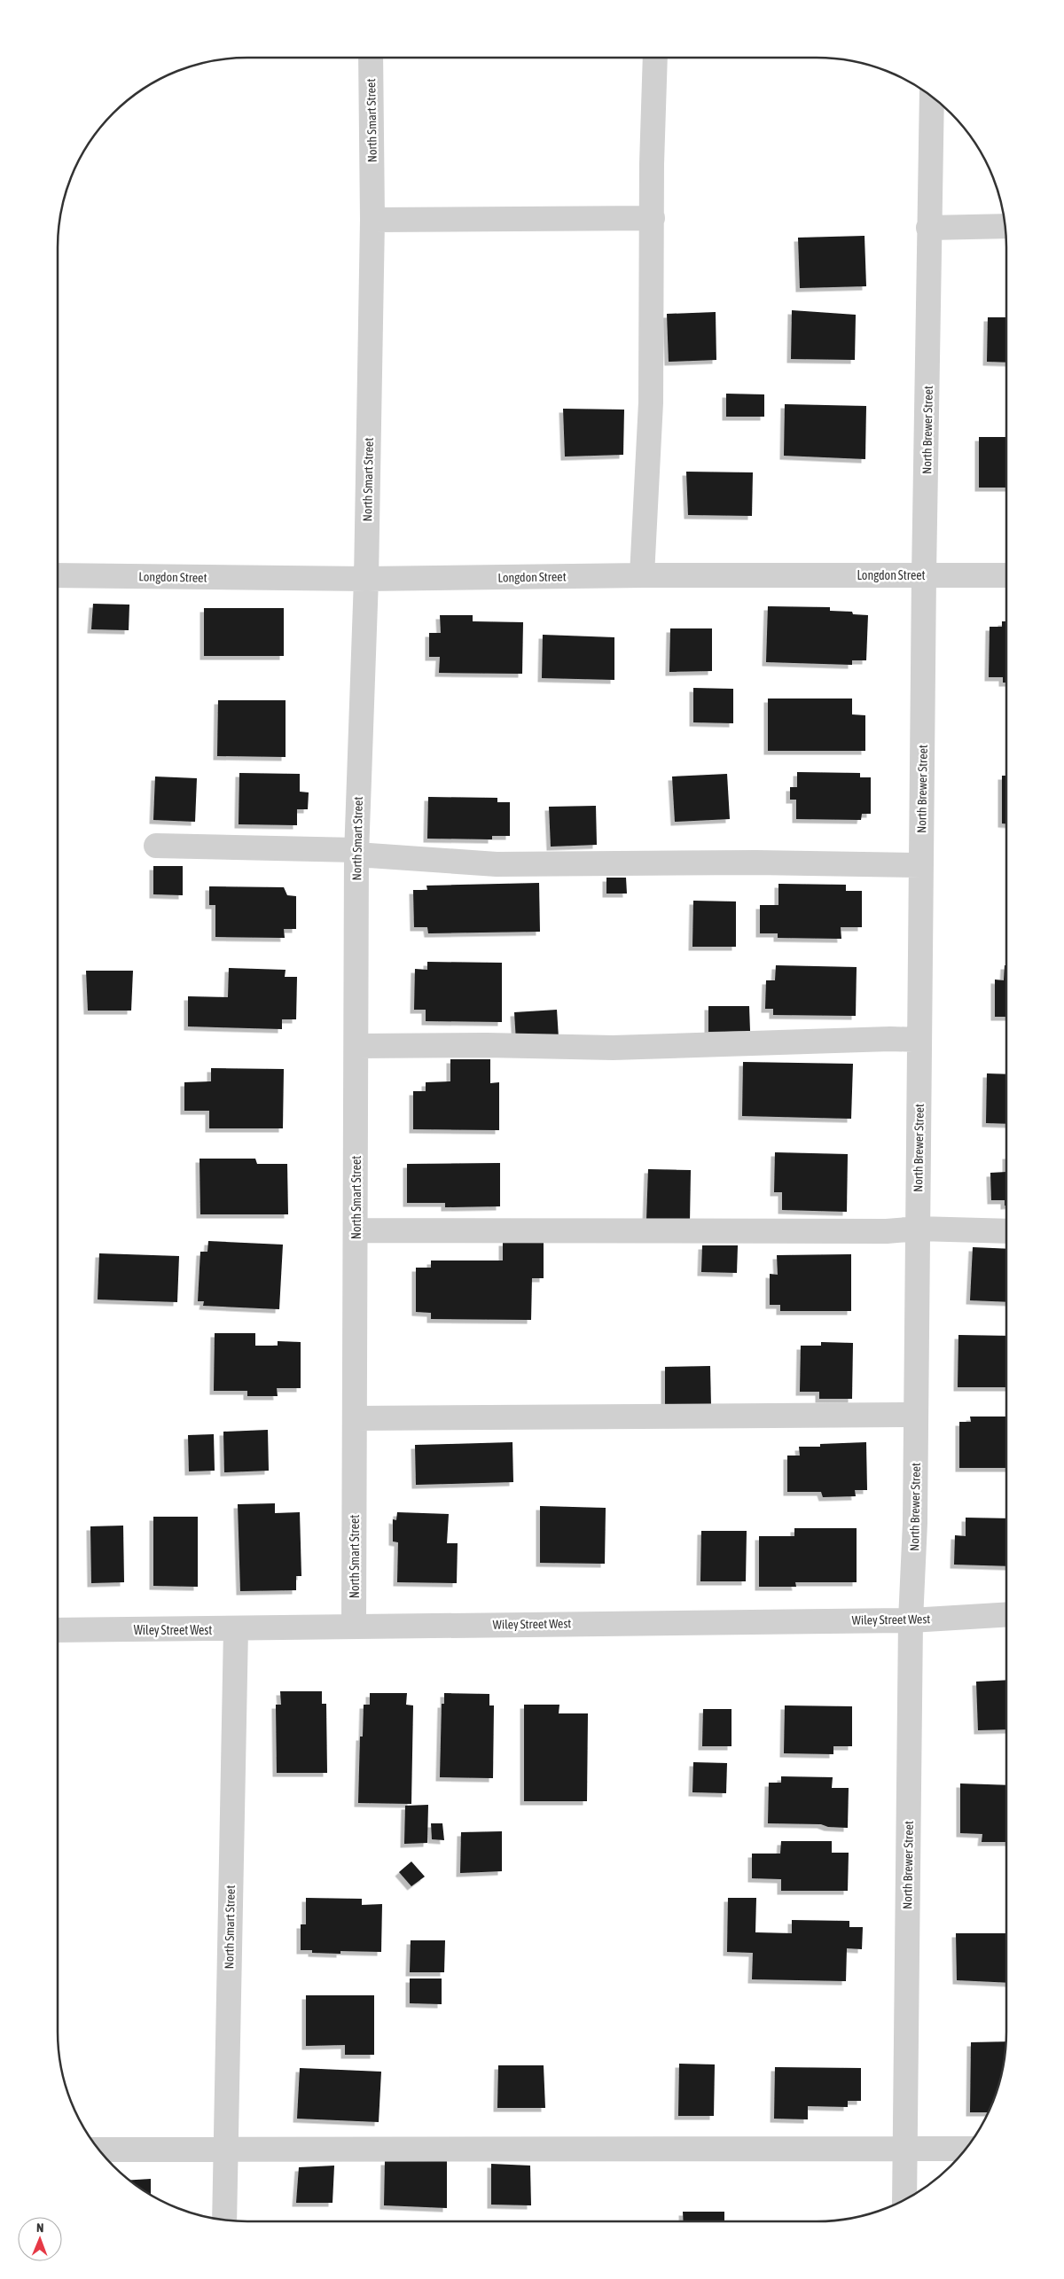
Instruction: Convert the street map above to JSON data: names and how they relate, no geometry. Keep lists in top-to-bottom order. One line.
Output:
{"streets":{"street":["North Smart Street","North Brewer Street","Longdon Street","Wiley Street West"]},"crossings":[["North Smart Street","Longdon Street"],["North Smart Street","Wiley Street West"],["North Brewer Street","Longdon Street"],["North Brewer Street","Wiley Street West"]],"north":"top"}
